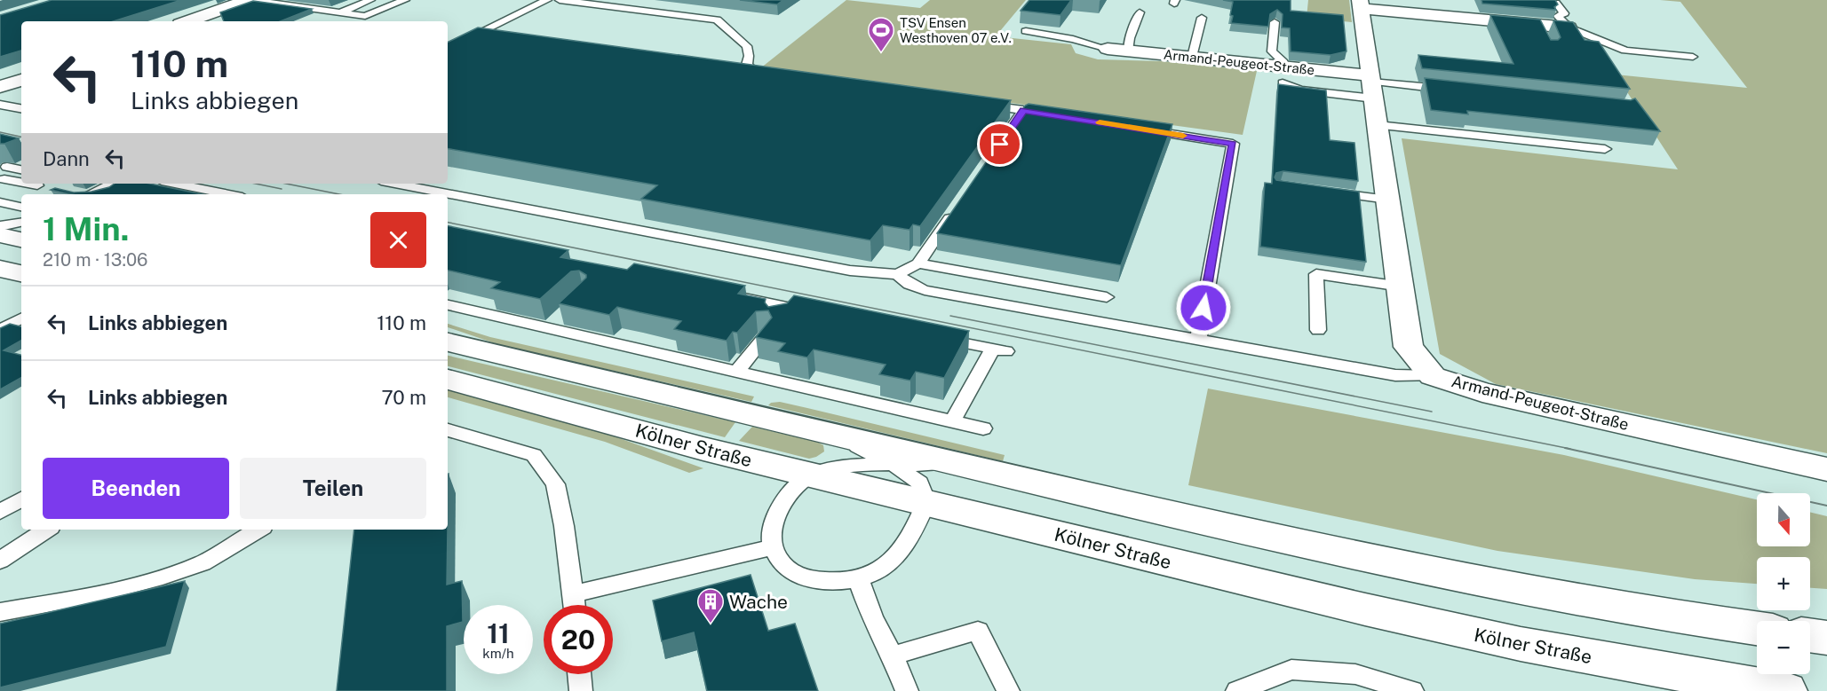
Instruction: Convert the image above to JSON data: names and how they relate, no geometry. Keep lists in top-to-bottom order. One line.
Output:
{"streets":{"main road":["Armand-Peugeot-Straße","Kölner Straße"]},"places":{"sports":["TSV Ensen Westhoven 07 e.V."],"building":["Wache"]},"north":"bottom","page":{"turn":["110 m","Links abbiegen"],"then":"Dann","heading":["1 Min.","210 m · 13:06"],"list":[{"name":"Links abbiegen","value":"110 m"},{"name":"Links abbiegen","value":"70 m"}],"buttons":["Beenden","Teilen"],"map_buttons":["+","−"],"speed":"11 km/h","limit":"20"}}
